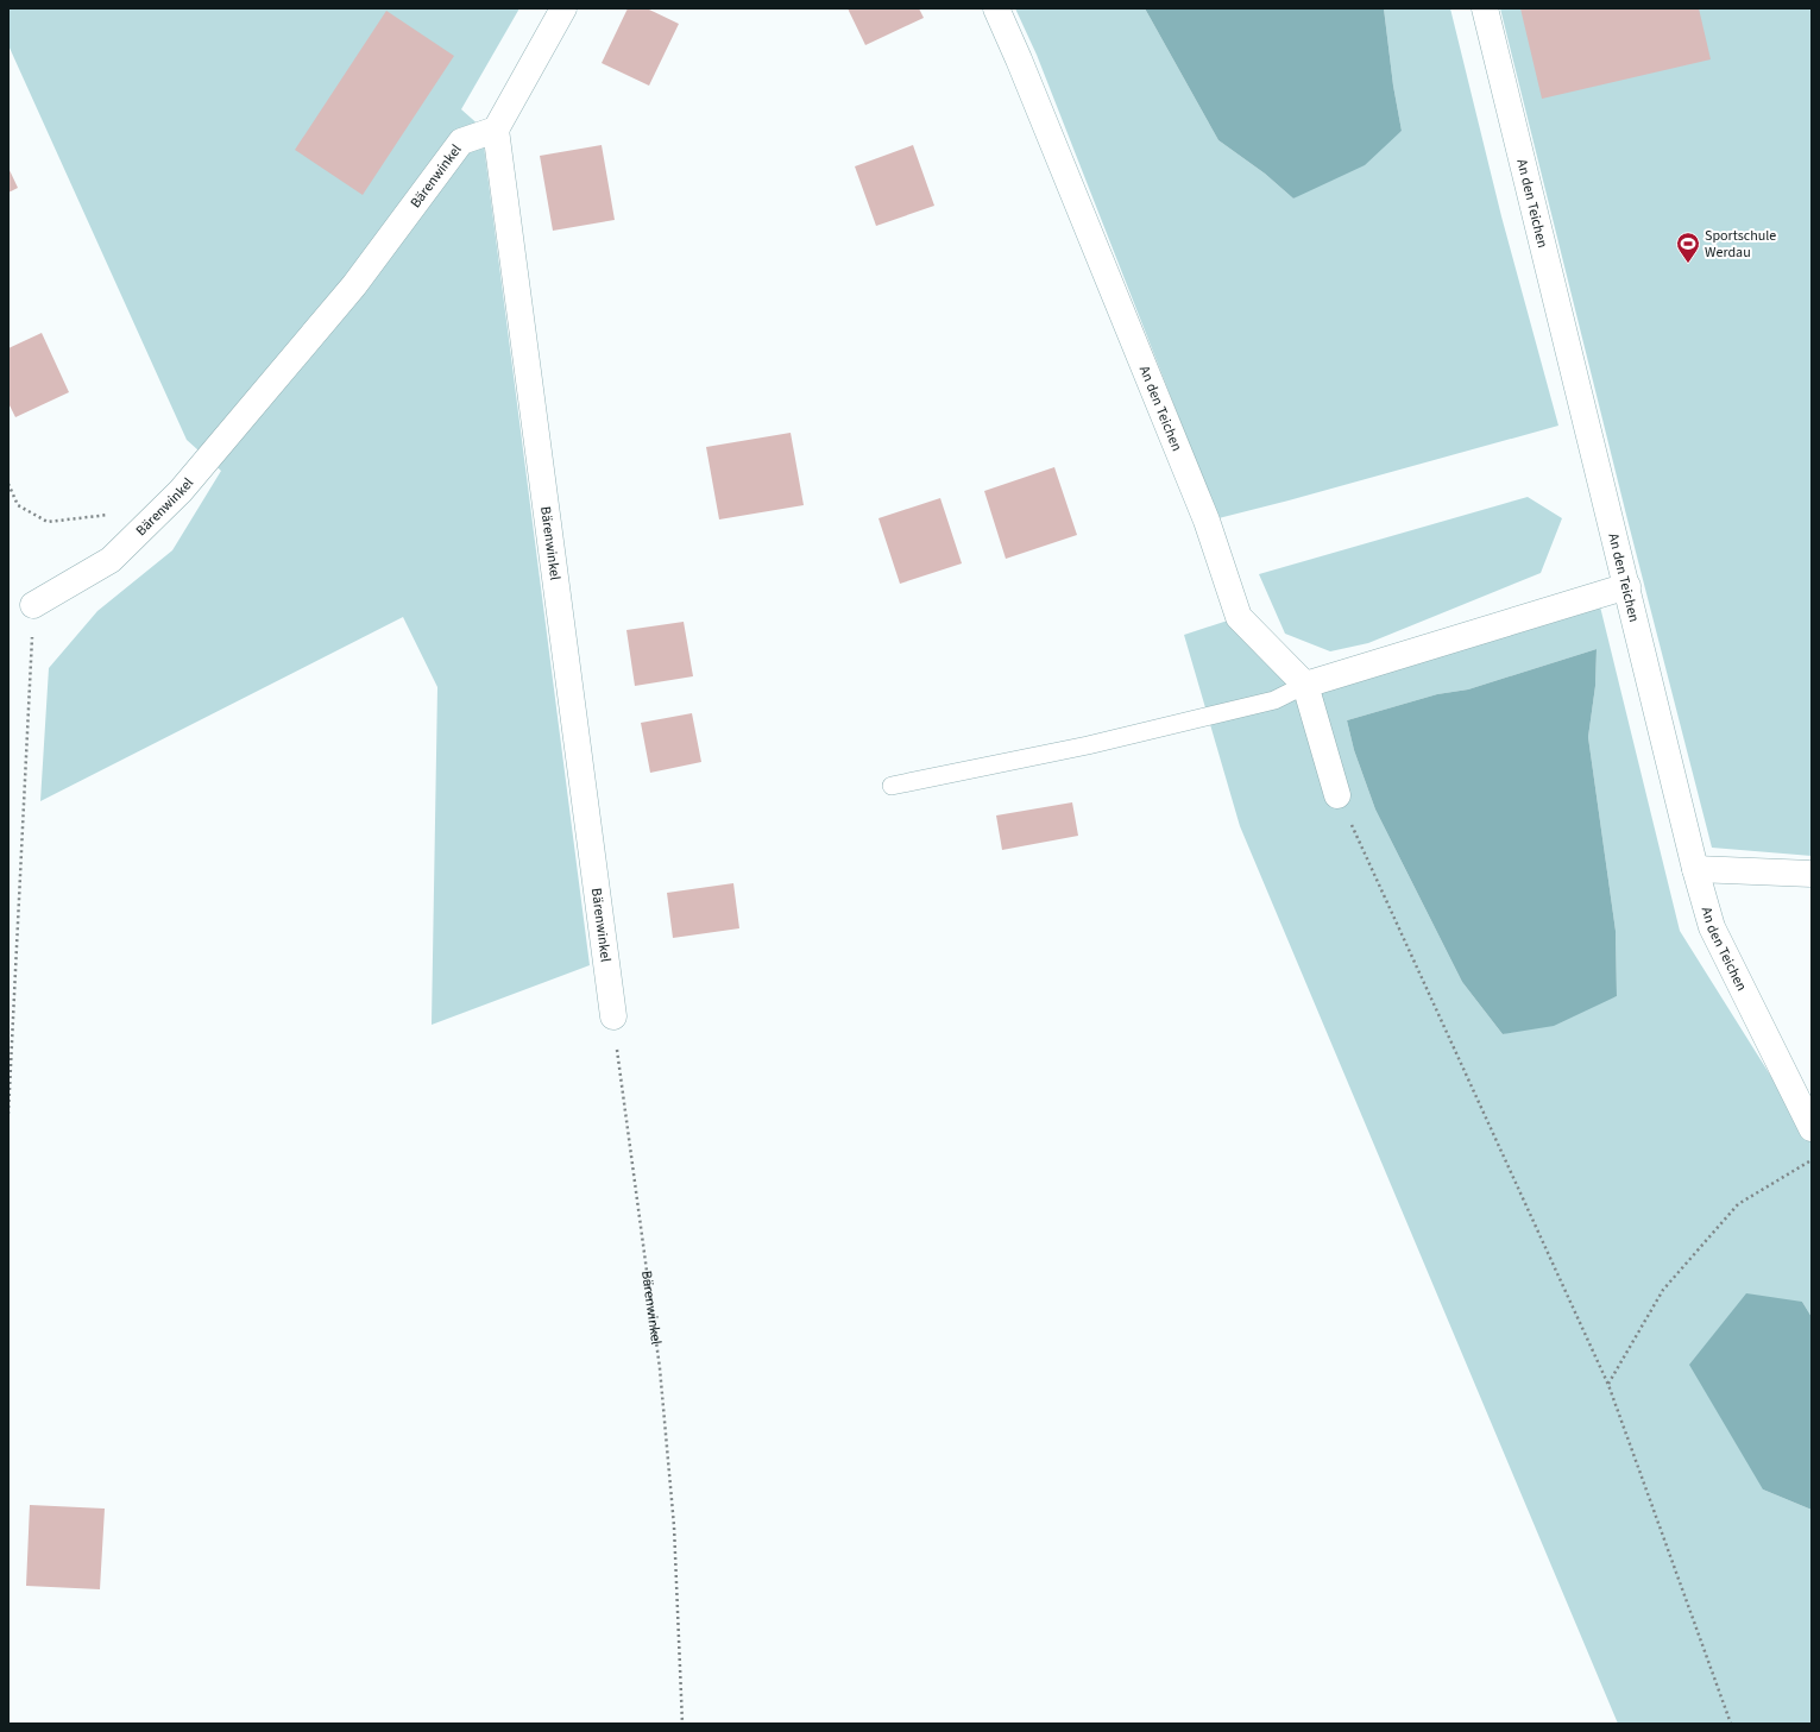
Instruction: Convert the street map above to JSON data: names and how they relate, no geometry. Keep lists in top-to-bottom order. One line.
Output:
{"streets":{"street":["Bärenwinkel","An den Teichen"]},"places":{"sports":["Sportschule Werdau"]}}
